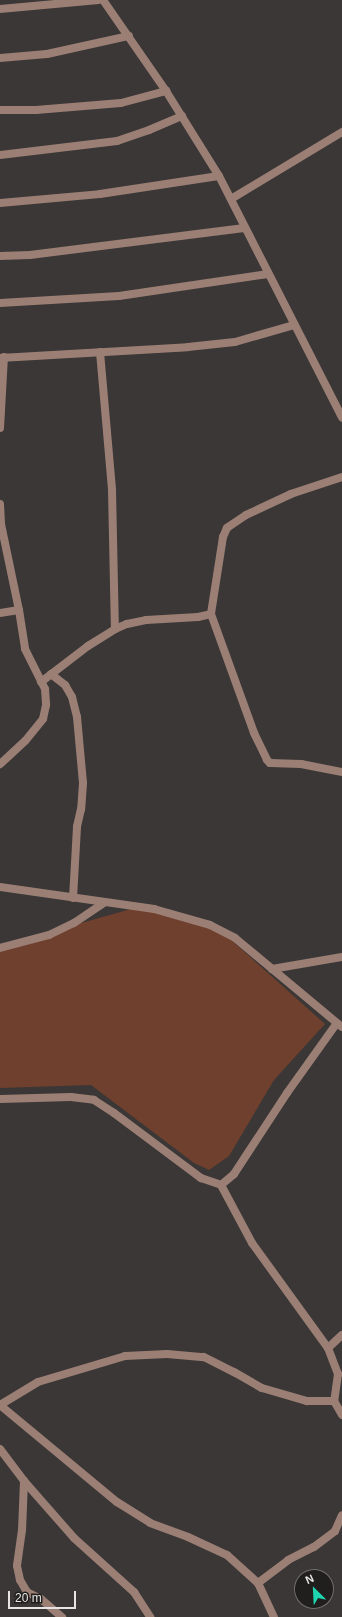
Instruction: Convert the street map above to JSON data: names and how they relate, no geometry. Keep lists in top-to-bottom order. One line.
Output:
{"scale_bar":"20 m","north":"top left"}
